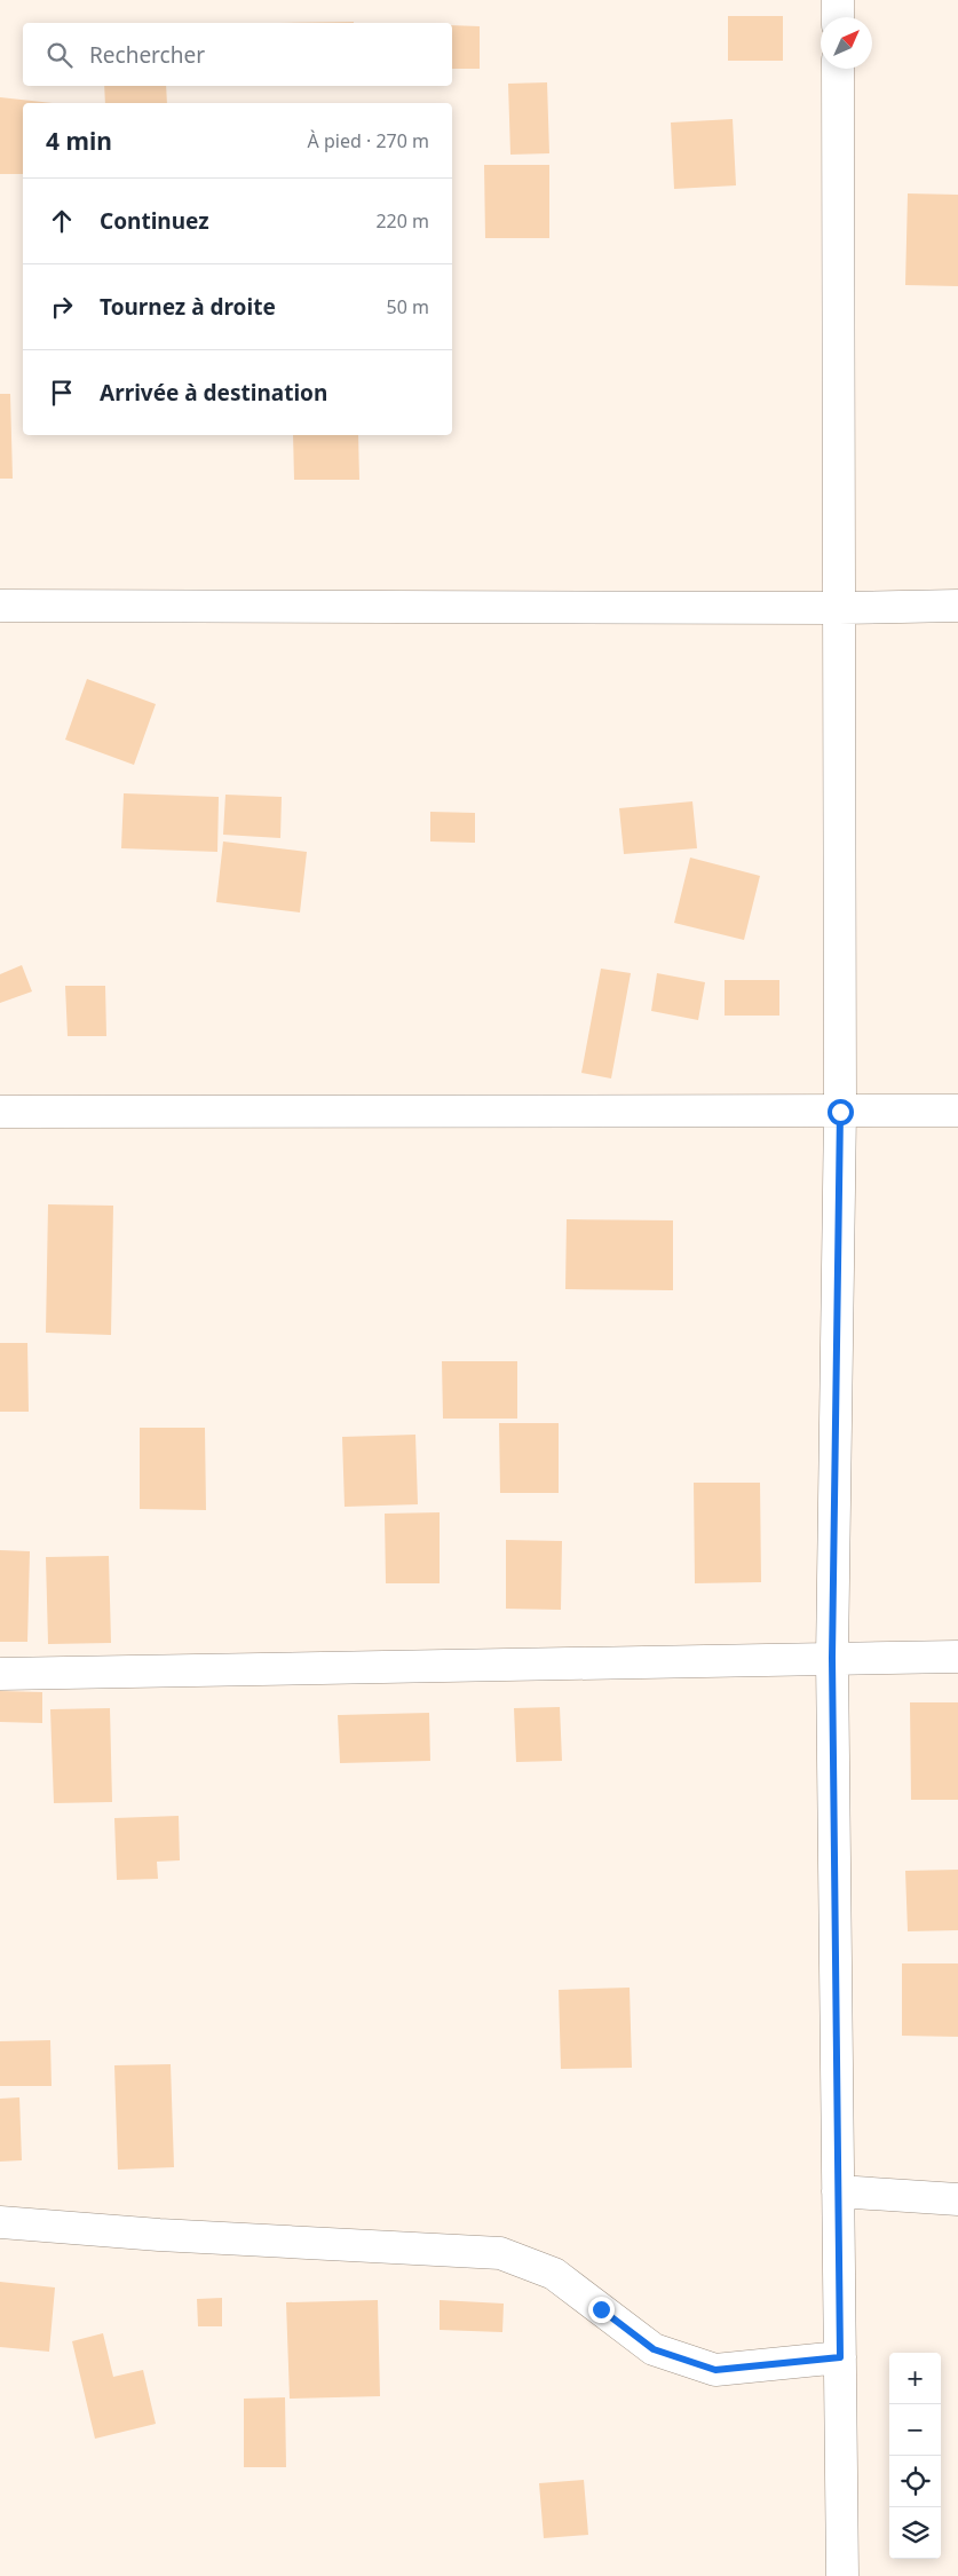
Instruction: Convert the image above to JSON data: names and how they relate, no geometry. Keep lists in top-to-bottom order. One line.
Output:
{"north":"top right","page":{"search":"Rechercher","heading":["4 min","À pied · 270 m"],"list":[["Continuez","220 m"],["Tournez à droite","50 m"],"Arrivée à destination"],"map_buttons":["+","−"]}}
